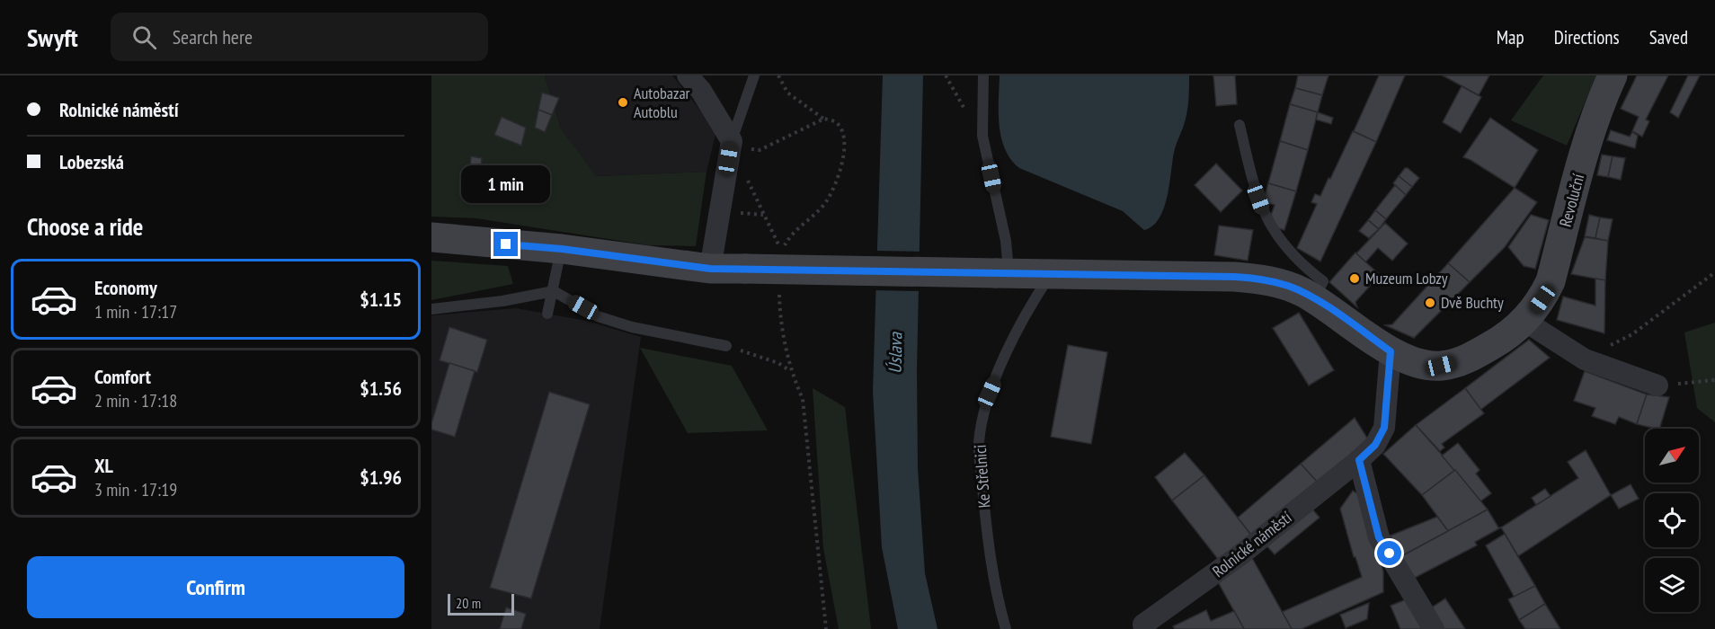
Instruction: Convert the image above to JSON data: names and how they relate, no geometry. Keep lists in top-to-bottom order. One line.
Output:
{"streets":{"street":["Revoluční","Rolnické náměstí"],"lane":["Ke Střelnici"]},"water":["Úslava"],"places":["Autobazar Autoblu","Muzeum Lobzy","Dvě Buchty"],"scale_bar":"20 m","north":"top right","page":{"header":"Swyft","search":"Search here","nav":["Map","Directions","Saved"],"banner":["Rolnické náměstí","Lobezská"],"bubble":"1 min","heading":"Choose a ride","list":[{"name":"Economy","note":"1 min · 17:17","value":"$1.15"},{"name":"Comfort","note":"2 min · 17:18","value":"$1.56"},{"name":"XL","note":"3 min · 17:19","value":"$1.96"}],"buttons":"Confirm","scale":"20 m"}}
